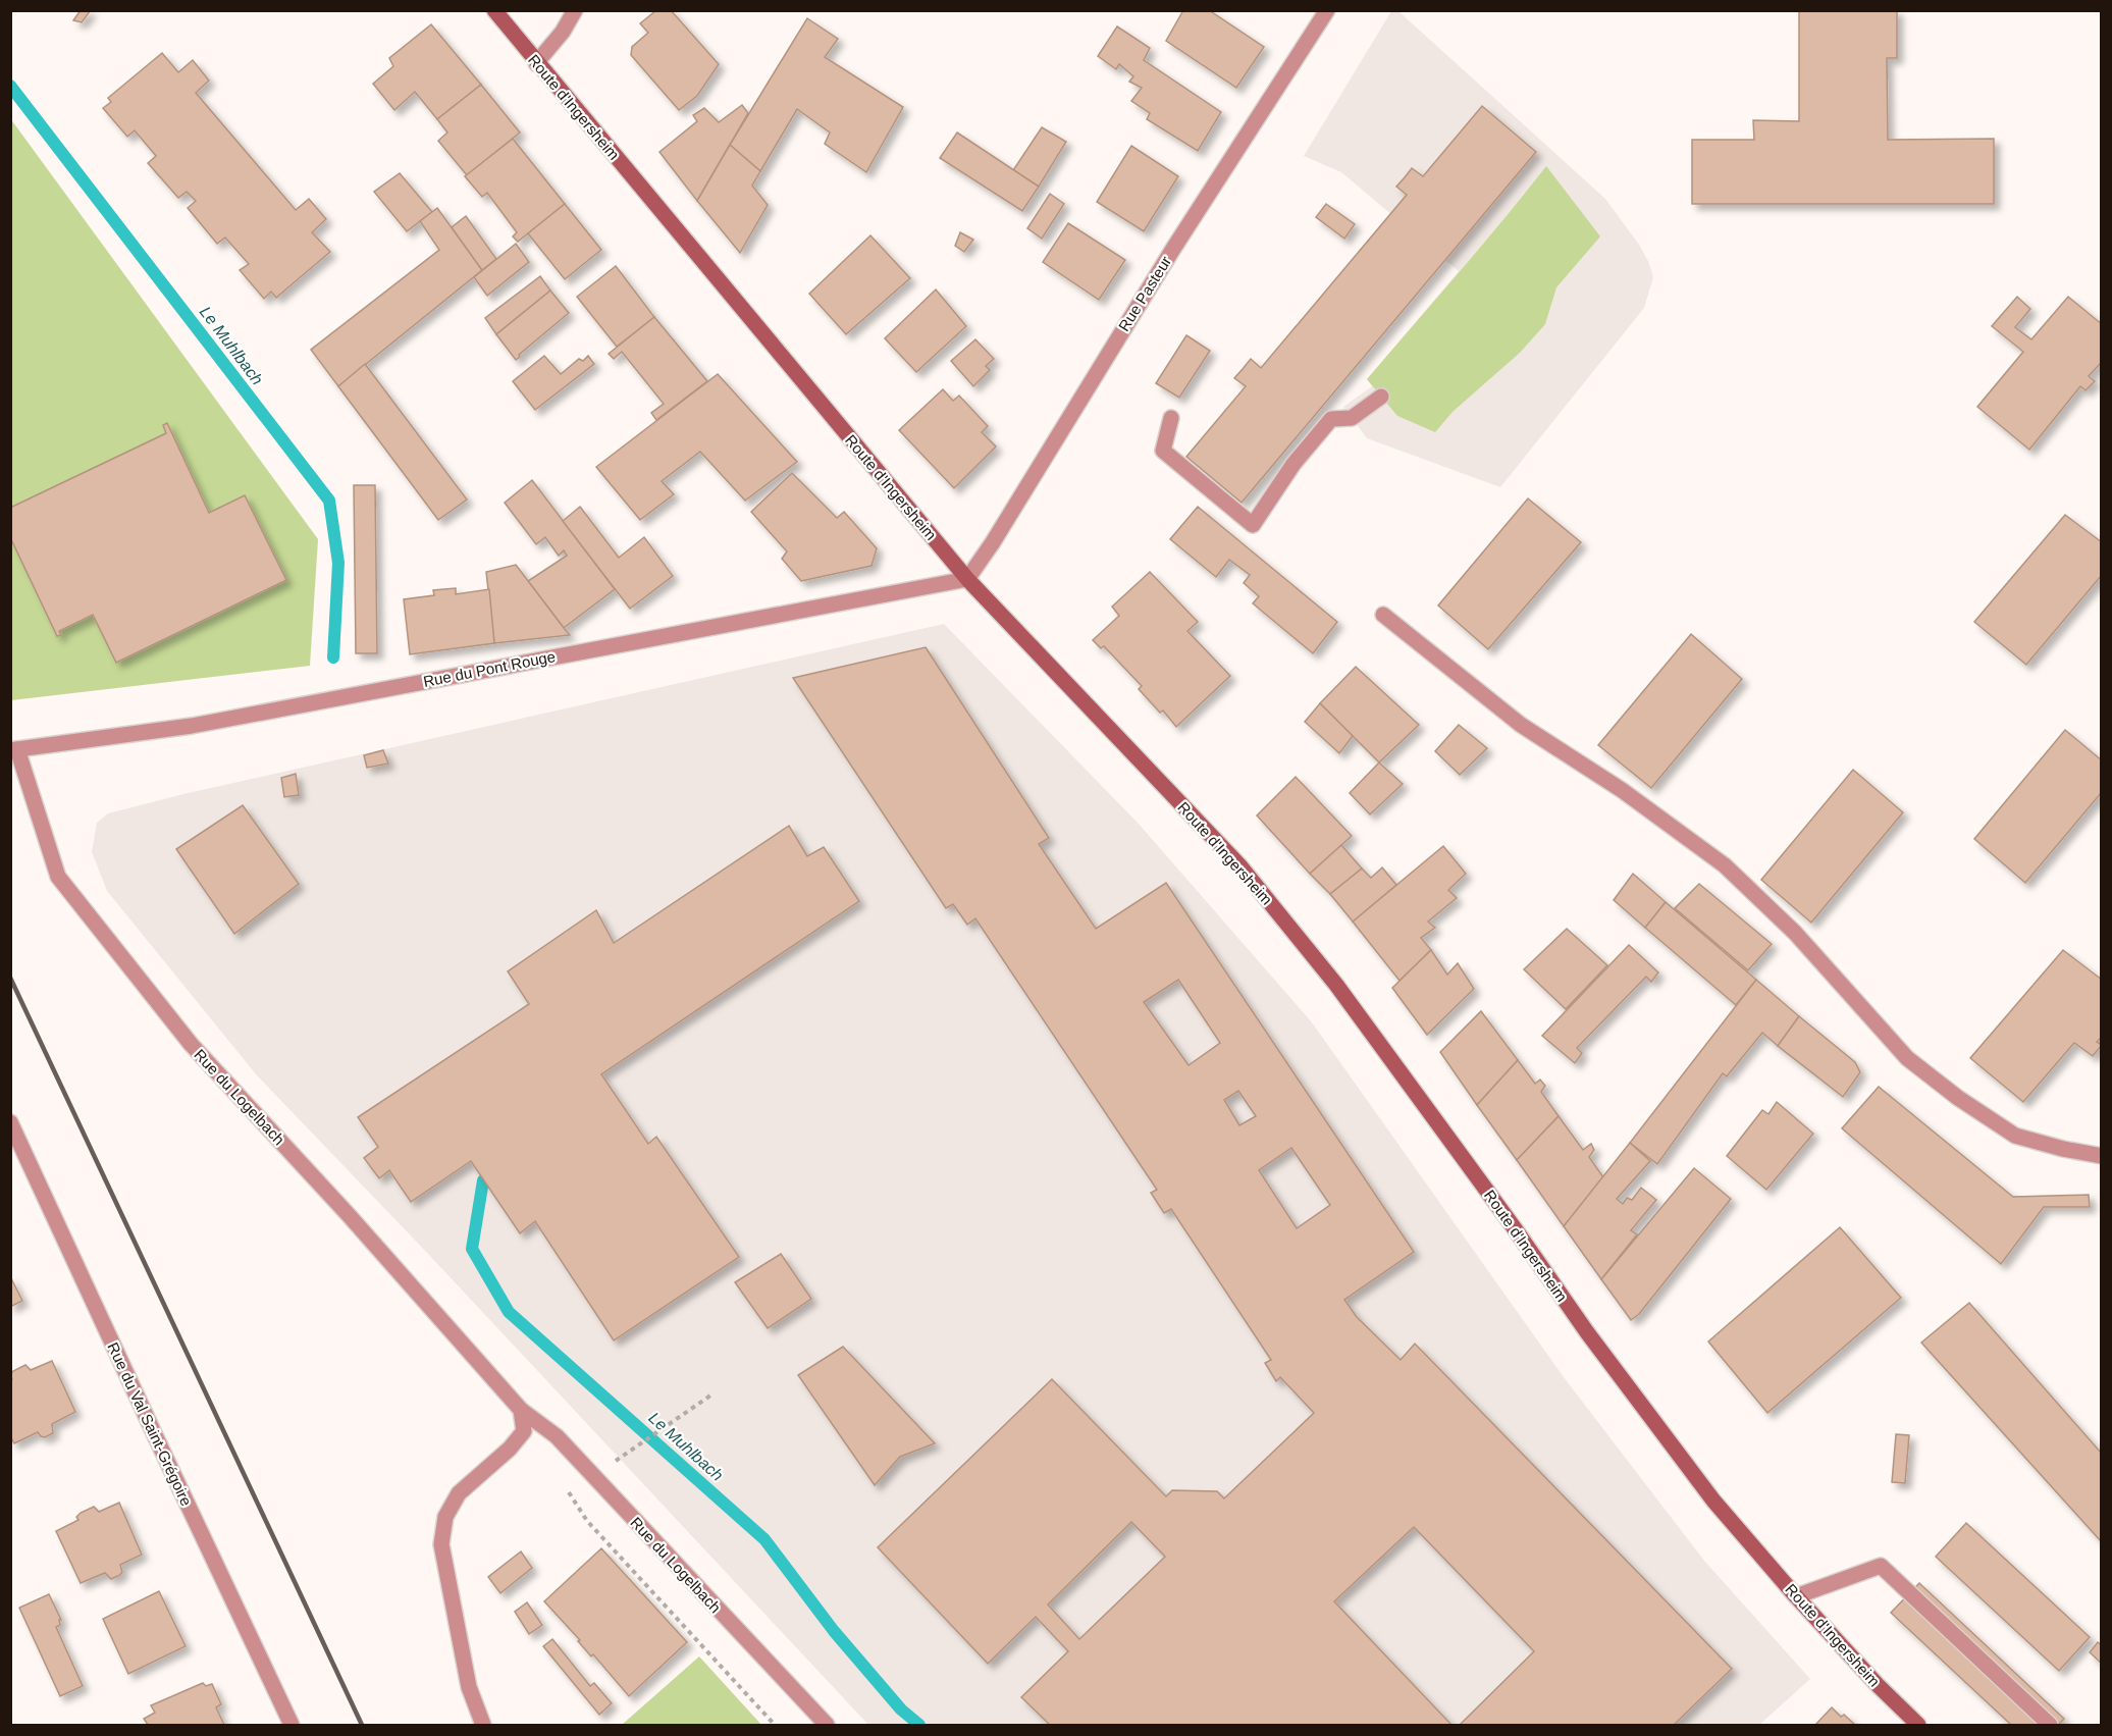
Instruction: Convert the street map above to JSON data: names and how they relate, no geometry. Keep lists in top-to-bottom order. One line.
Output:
{"streets":{"main road":["Route d'Ingersheim"],"street":["Rue Pasteur","Rue du Pont Rouge","Rue du Logelbach","Rue du Val Saint-Grégoire"]},"crossings":[["Route d'Ingersheim","Rue Pasteur"],["Route d'Ingersheim","Rue du Pont Rouge"],["Rue Pasteur","Rue du Pont Rouge"],["Rue du Pont Rouge","Rue du Logelbach"]],"water":["Le Muhlbach"]}
